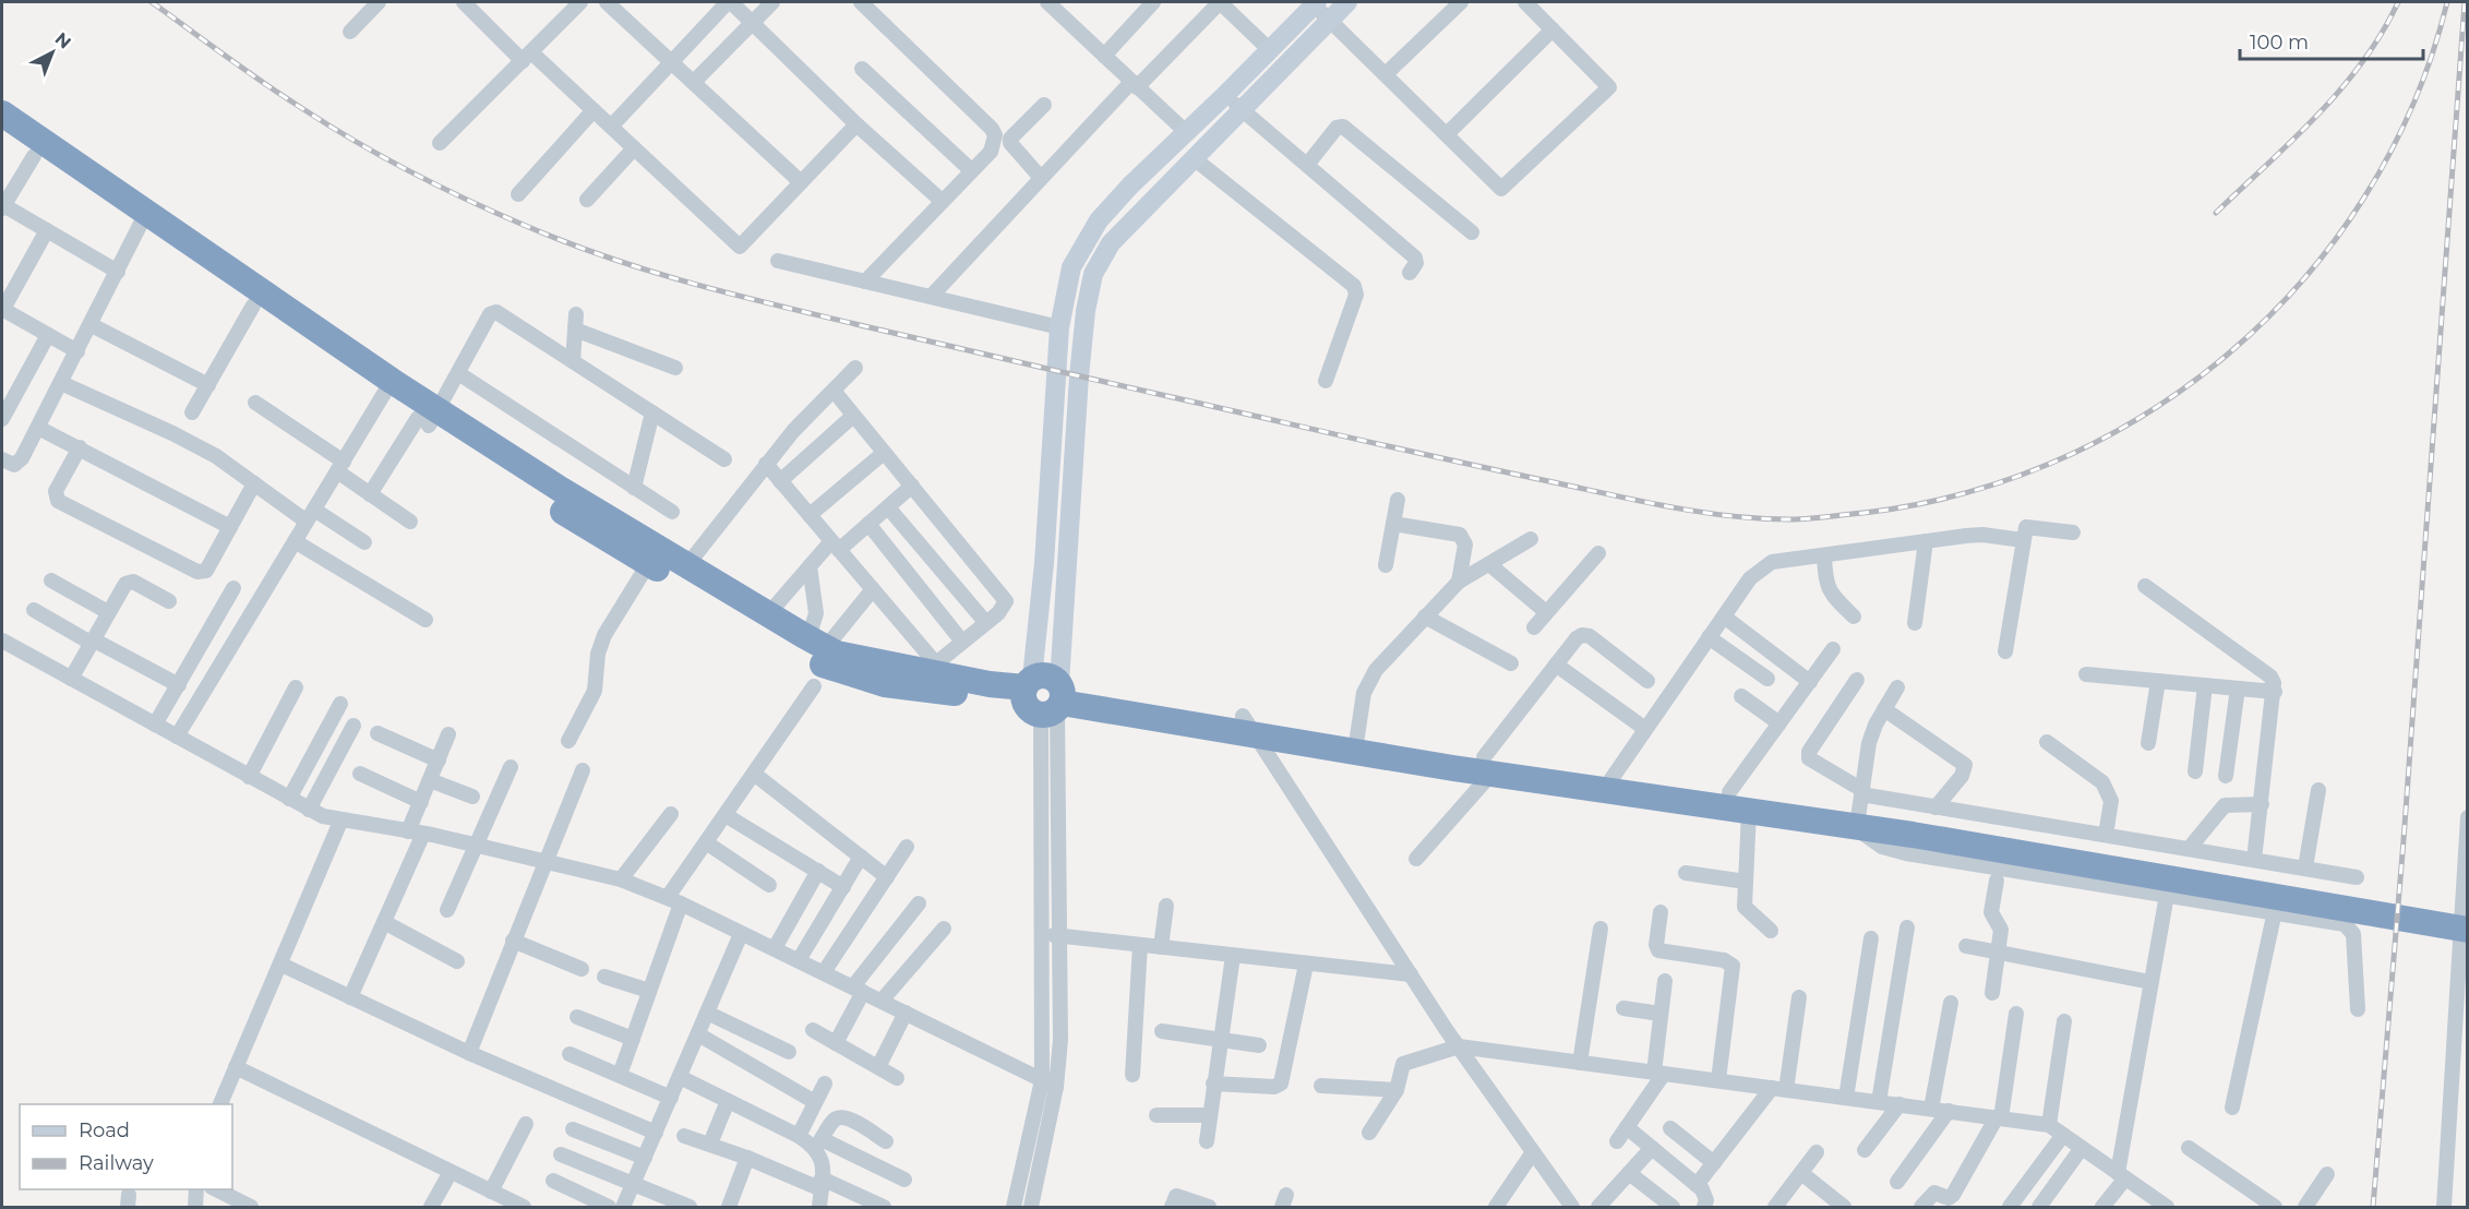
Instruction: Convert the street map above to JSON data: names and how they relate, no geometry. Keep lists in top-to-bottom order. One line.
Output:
{"legend":["Road","Railway"],"scale_bar":"100 m","north":"top right"}
